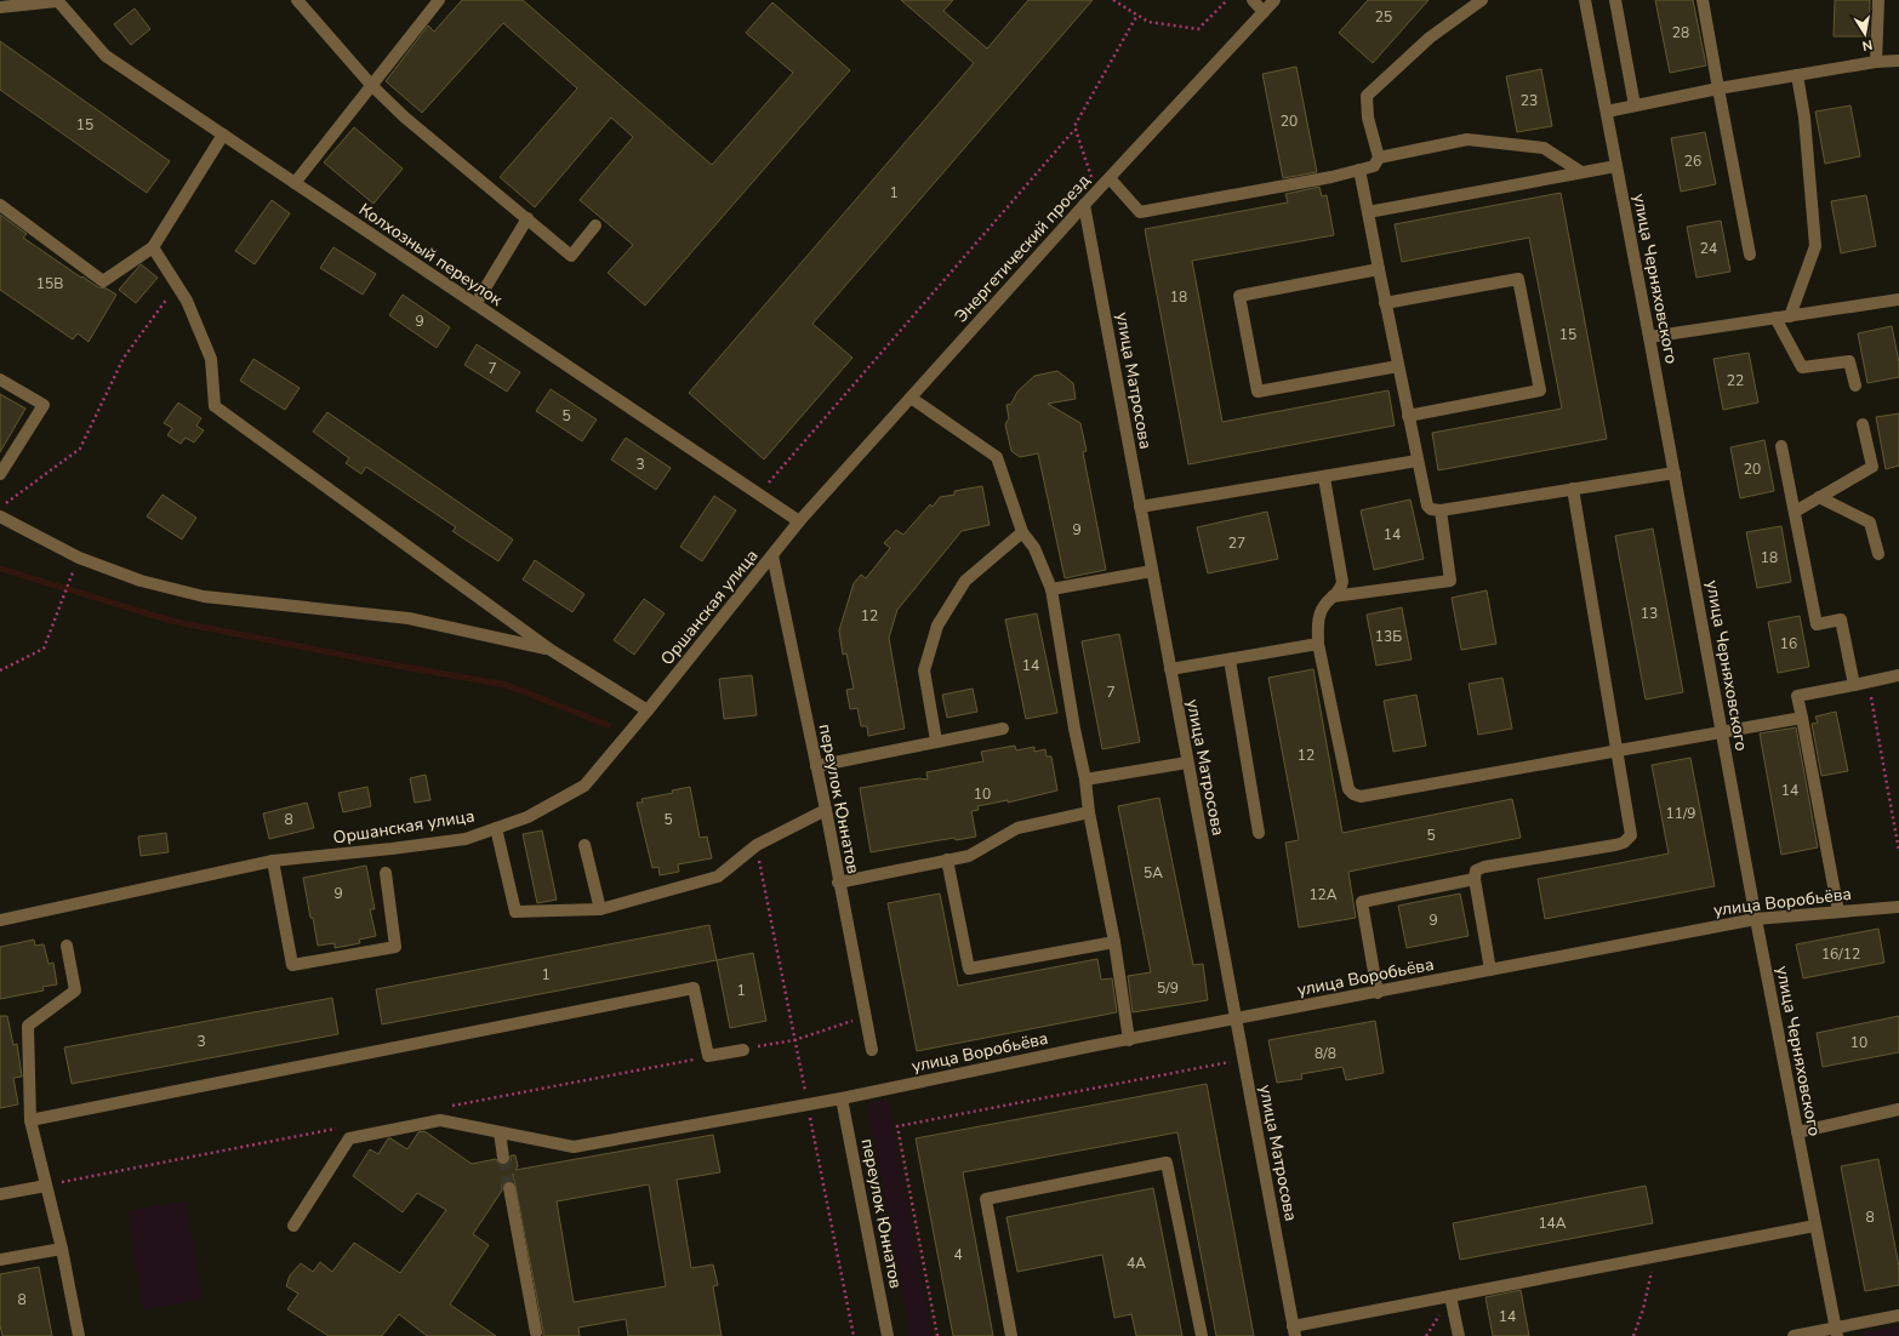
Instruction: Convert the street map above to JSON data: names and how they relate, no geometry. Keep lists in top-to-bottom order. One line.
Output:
{"streets":{"street":["Энергетический проезд","Колхозный переулок","улица Черняховского","улица Матросова","Оршанская улица","переулок Юннатов","улица Воробьёва"]},"crossings":[["Энергетический проезд","Колхозный переулок"],["Энергетический проезд","улица Матросова"],["Энергетический проезд","Оршанская улица"],["Колхозный переулок","Оршанская улица"],["улица Черняховского","улица Воробьёва"],["улица Матросова","улица Воробьёва"],["Оршанская улица","переулок Юннатов"],["переулок Юннатов","улица Воробьёва"]],"house_numbers":["25","28","23","20","15","26","1","24","15В","18","9","15","7","22","5","3","20","9","14","27","18","13","12","13Б","16","14","7","12","14","10","11/9","8","5","5","5А","9","12А","9","16/12","1","5/9","1","3","10","8/8","8","14А","4","4А","8","14"],"north":"bottom"}
